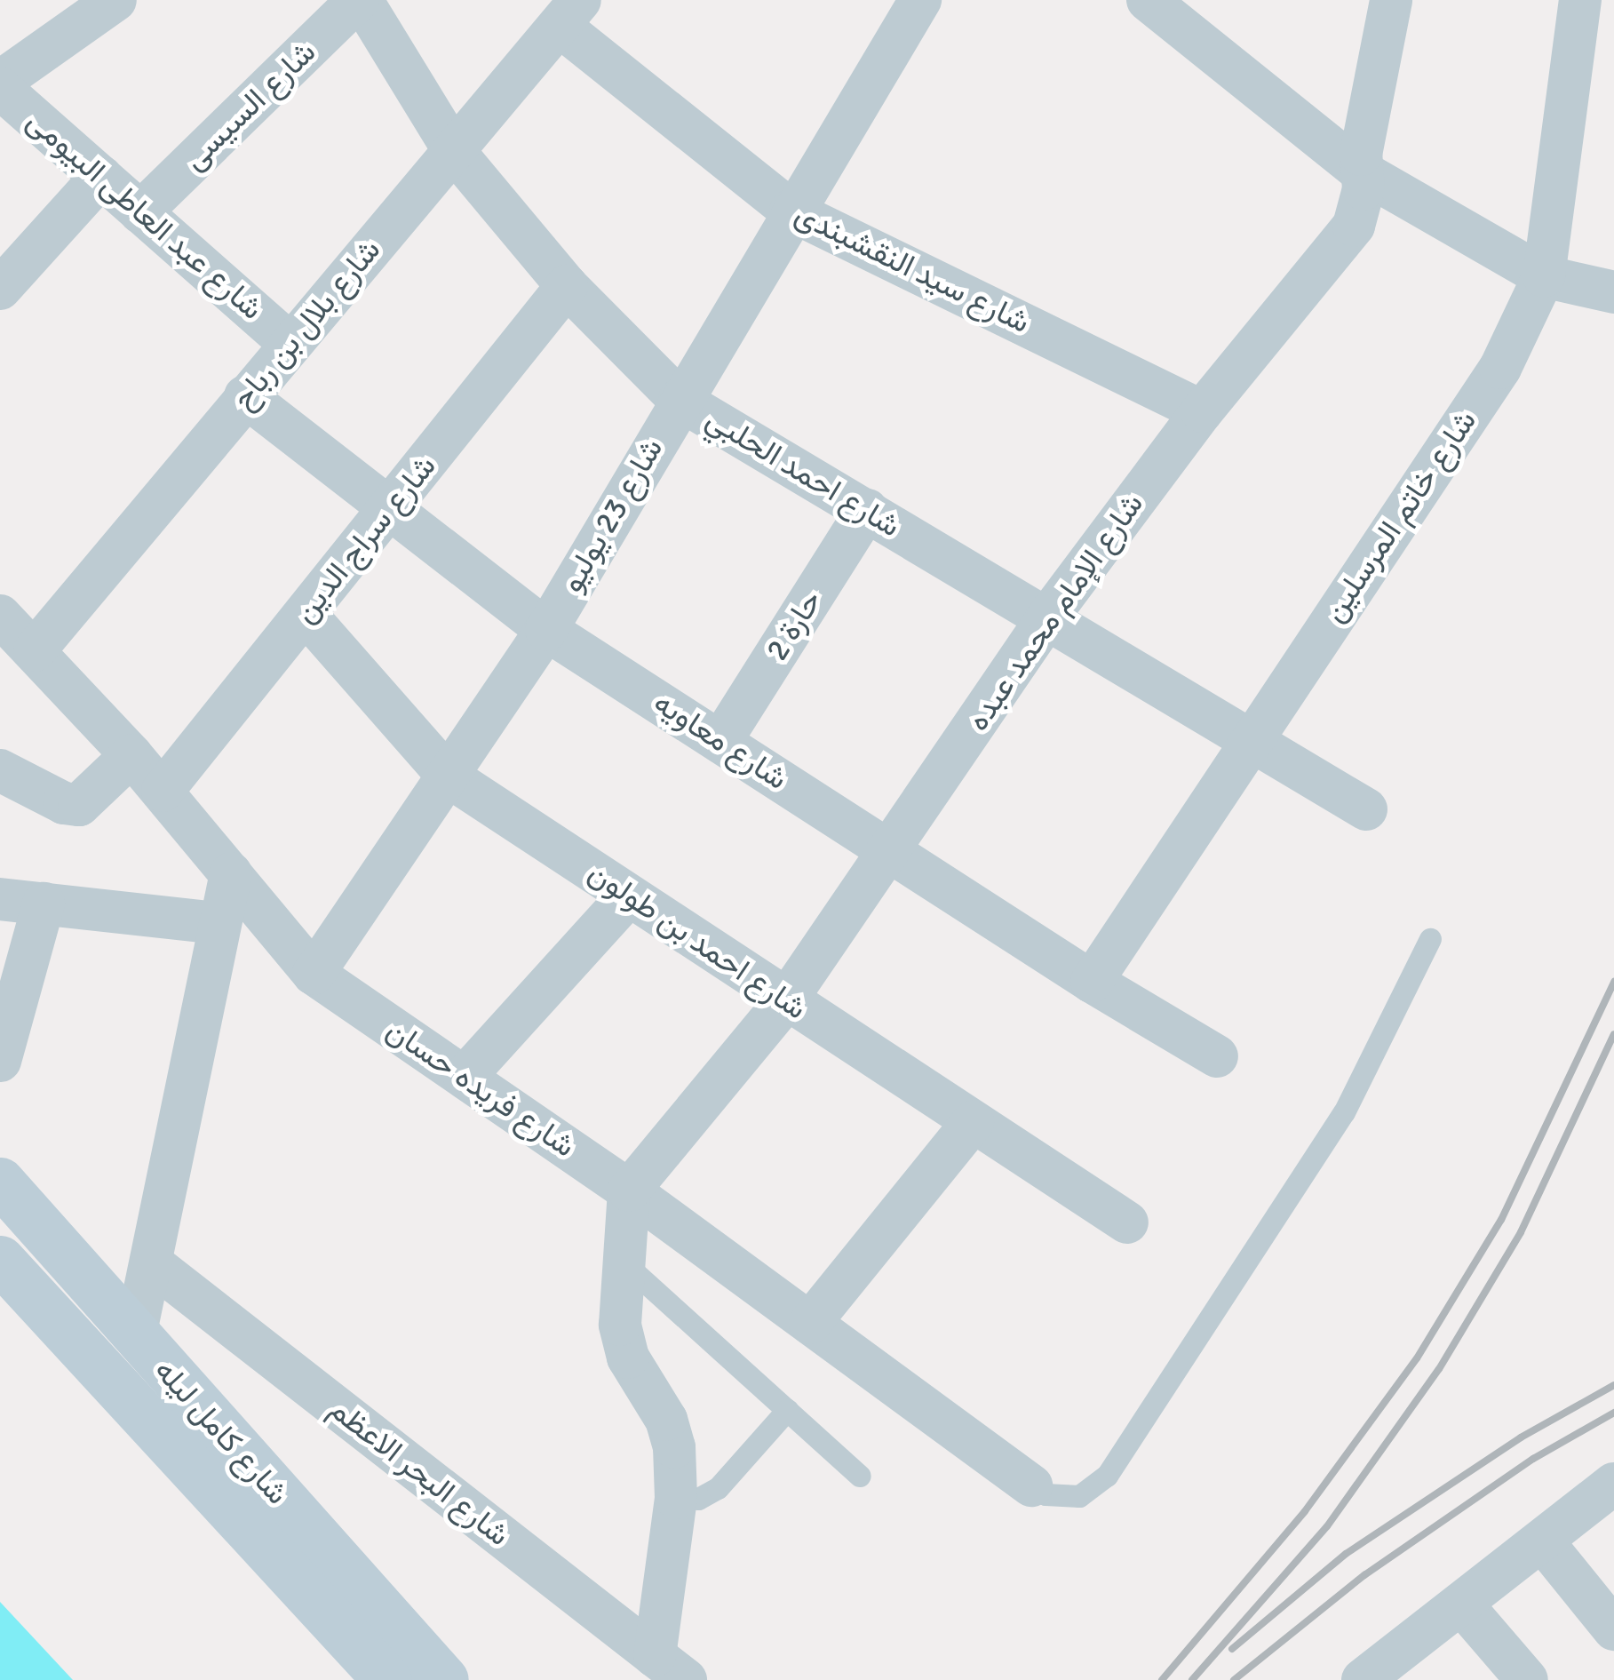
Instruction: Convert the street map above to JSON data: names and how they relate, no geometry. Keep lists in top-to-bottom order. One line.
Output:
{"streets":{"street":["شارع السيسى","شارع عبد العاطى البيومى","شارع سيد النقشبندى","شارع بلال بن رباح","شارع احمد الحلبي","شارع 23 يوليو","شارع خاتم المرسلين","شارع سراج الدين","شارع الإمام محمد عبده","حارة 2","شارع معاويه","شارع احمد بن طولون","شارع فريده حسان","شارع كامل ليله","شارع البحر الاعظم"]},"crossings":[["شارع السيسى","شارع عبد العاطى البيومى"],["شارع السيسى","شارع احمد الحلبي"],["شارع عبد العاطى البيومى","شارع بلال بن رباح"],["شارع سيد النقشبندى","شارع بلال بن رباح"],["شارع سيد النقشبندى","شارع 23 يوليو"],["شارع سيد النقشبندى","شارع الإمام محمد عبده"],["شارع بلال بن رباح","شارع احمد الحلبي"],["شارع بلال بن رباح","شارع معاويه"],["شارع بلال بن رباح","شارع فريده حسان"],["شارع احمد الحلبي","شارع 23 يوليو"],["شارع احمد الحلبي","شارع خاتم المرسلين"],["شارع احمد الحلبي","شارع سراج الدين"],["شارع احمد الحلبي","شارع الإمام محمد عبده"],["شارع احمد الحلبي","حارة 2"],["شارع 23 يوليو","شارع معاويه"],["شارع 23 يوليو","شارع احمد بن طولون"],["شارع 23 يوليو","شارع فريده حسان"],["شارع خاتم المرسلين","شارع معاويه"],["شارع سراج الدين","شارع معاويه"],["شارع سراج الدين","شارع احمد بن طولون"],["شارع سراج الدين","شارع فريده حسان"],["شارع الإمام محمد عبده","شارع معاويه"],["شارع الإمام محمد عبده","شارع احمد بن طولون"],["شارع الإمام محمد عبده","شارع فريده حسان"],["حارة 2","شارع معاويه"]]}
